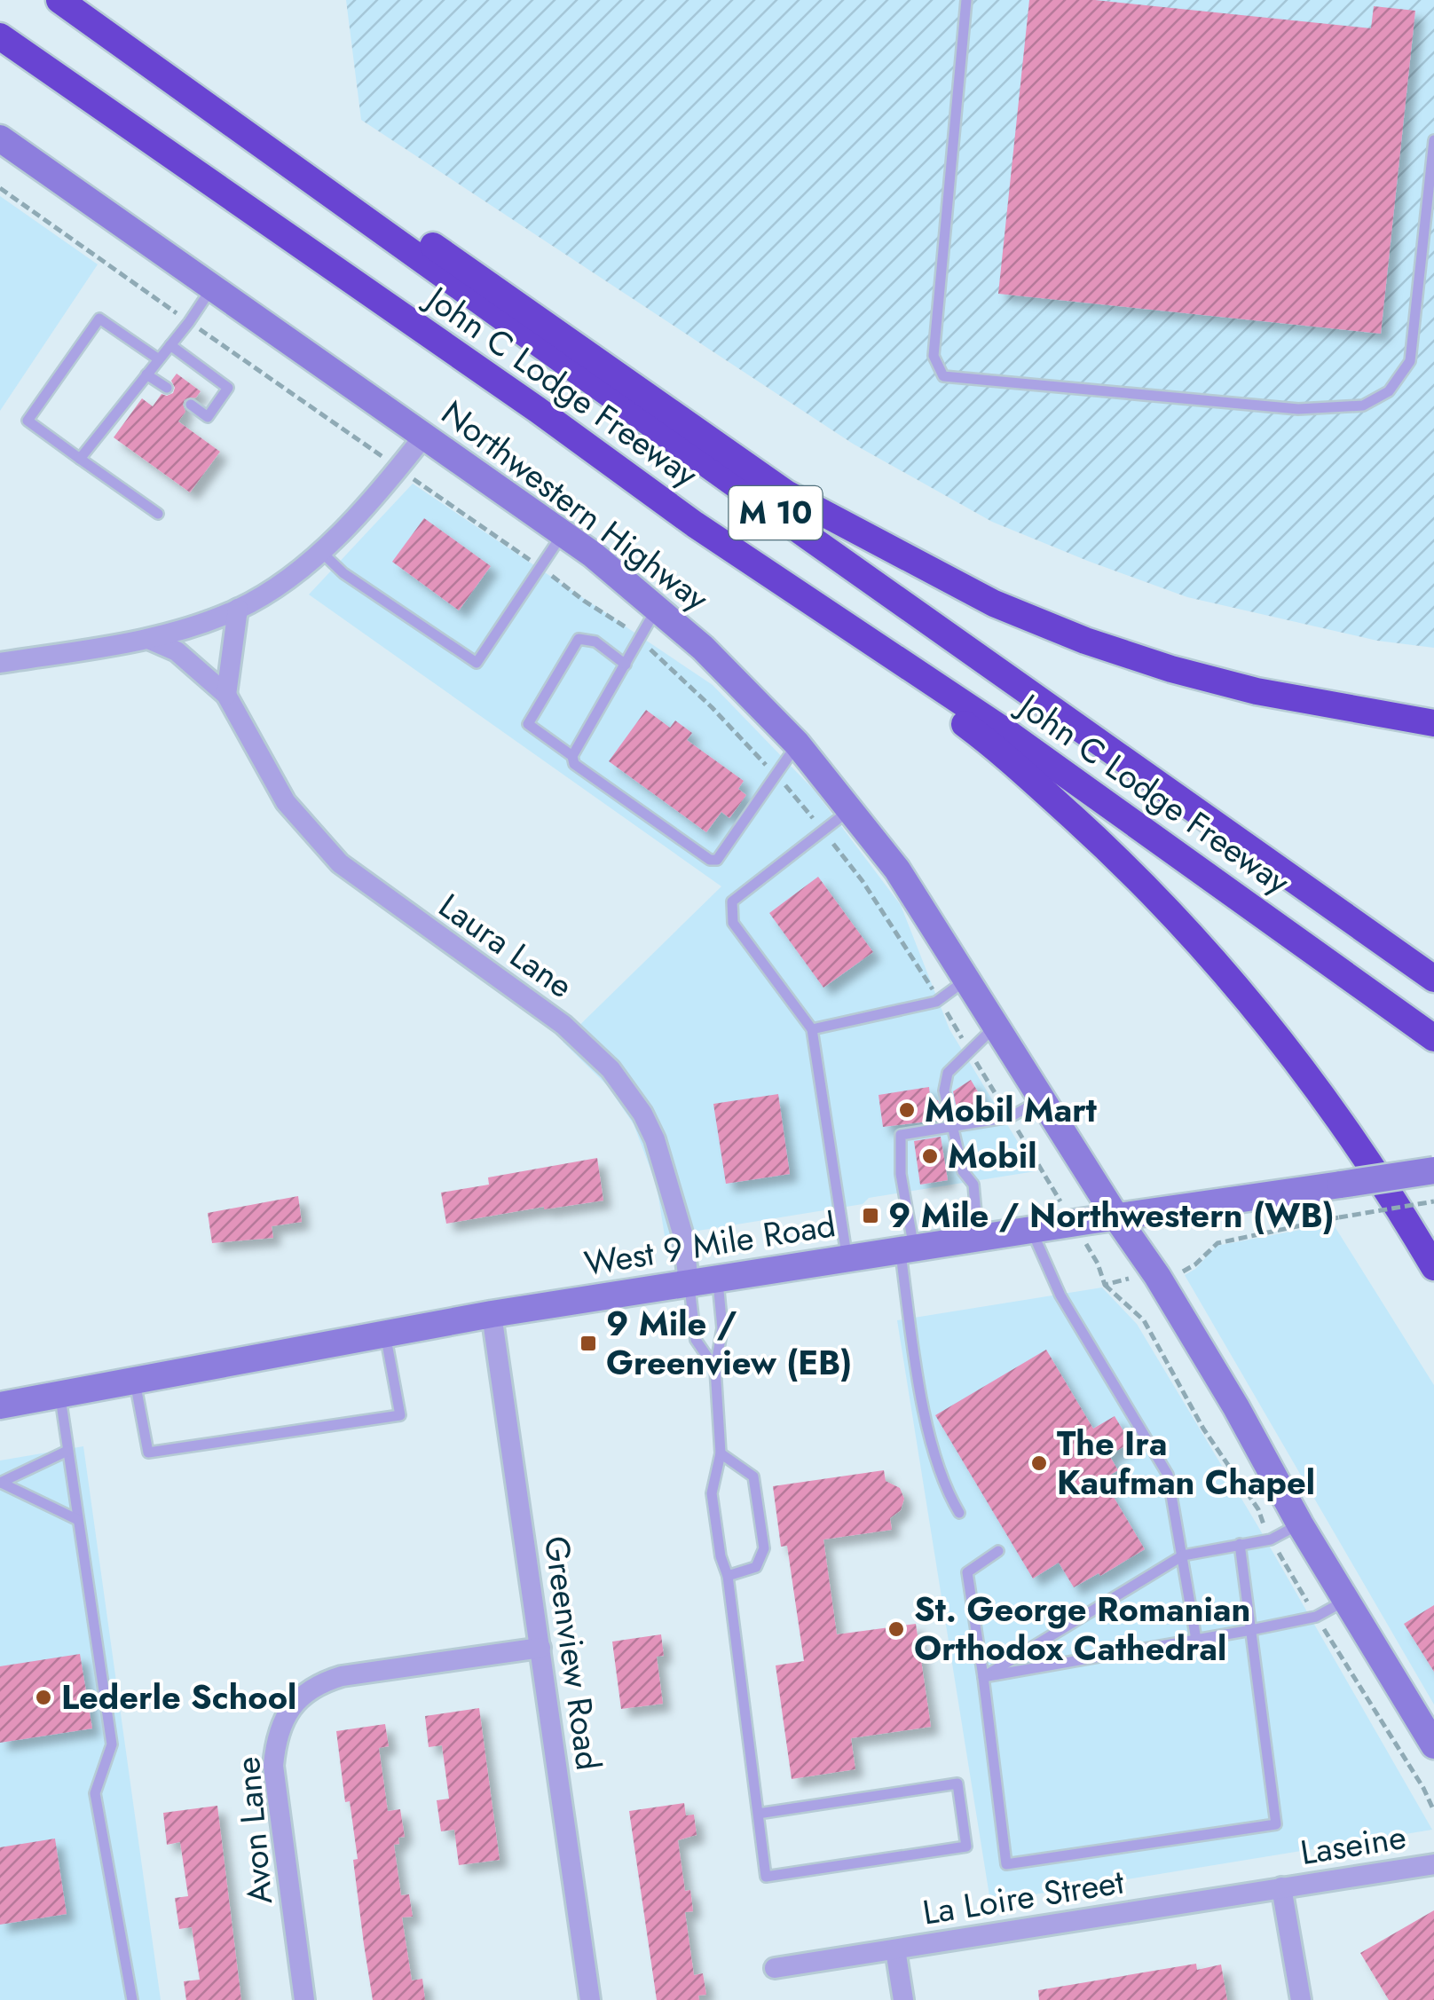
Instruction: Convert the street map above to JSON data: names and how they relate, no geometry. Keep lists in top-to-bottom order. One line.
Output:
{"streets":{"highway":["John C Lodge Freeway","M 10"],"main road":["Northwestern Highway","West 9 Mile Road"],"street":["Laura Lane","Greenview Road","Avon Lane","Laseine","La Loire Street"]},"crossings":[["Northwestern Highway","West 9 Mile Road"],["Laura Lane","West 9 Mile Road"],["West 9 Mile Road","Greenview Road"],["Greenview Road","Avon Lane"],["Laseine","La Loire Street"]],"places":{"other":["Mobil Mart","Mobil","The Ira Kaufman Chapel","St. George Romanian Orthodox Cathedral","Lederle School"],"transit":["9 Mile / Northwestern (WB)","9 Mile / Greenview (EB)"]}}
